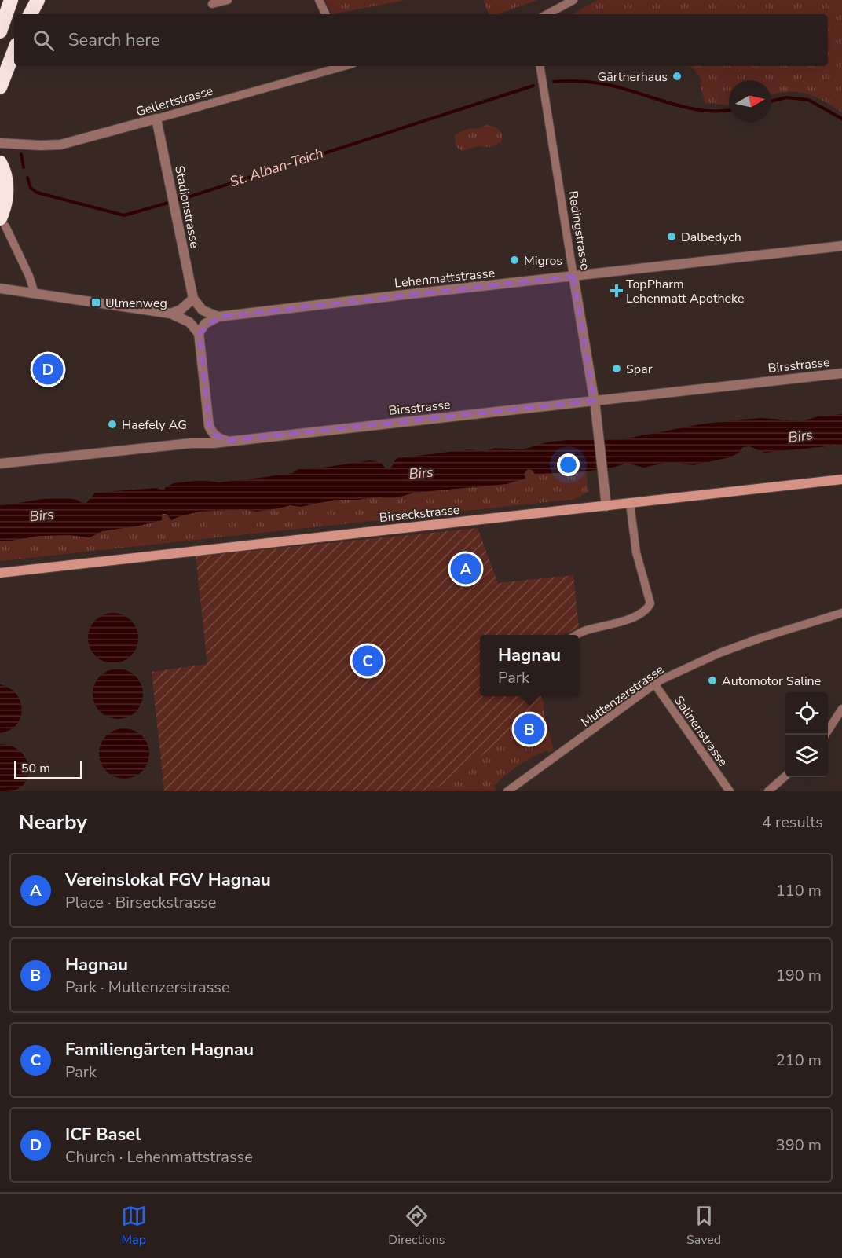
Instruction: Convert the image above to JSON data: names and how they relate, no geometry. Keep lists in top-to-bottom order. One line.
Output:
{"streets":{"main road":["Birseckstrasse"],"street":["Gellertstrasse","Stadionstrasse","Redingstrasse","Lehenmattstrasse","Birsstrasse","Muttenzerstrasse","Salinenstrasse"]},"crossings":[["Gellertstrasse","Stadionstrasse"],["Redingstrasse","Lehenmattstrasse"],["Redingstrasse","Birsstrasse"],["Redingstrasse","Birseckstrasse"],["Muttenzerstrasse","Salinenstrasse"]],"water":["St. Alban-Teich","Birs"],"places":{"other":["Gärtnerhaus","Dalbedych","Migros","Spar","Haefely AG","Automotor Saline"],"health":["TopPharm Lehenmatt Apotheke"],"transit":["Ulmenweg"]},"scale_bar":"50 m","north":"right","page":{"search":"Search here","pins":["D","A","C","B"],"popup":["Hagnau","Park"],"scale":"50 m","heading":["Nearby","4 results"],"list":[{"mark":"A","name":"Vereinslokal FGV Hagnau","note":"Place · Birseckstrasse","value":"110 m"},{"mark":"B","name":"Hagnau","note":"Park · Muttenzerstrasse","value":"190 m"},{"mark":"C","name":"Familiengärten Hagnau","note":"Park","value":"210 m"},{"mark":"D","name":"ICF Basel","note":"Church · Lehenmattstrasse","value":"390 m"}],"nav":["Map","Directions","Saved"]}}
